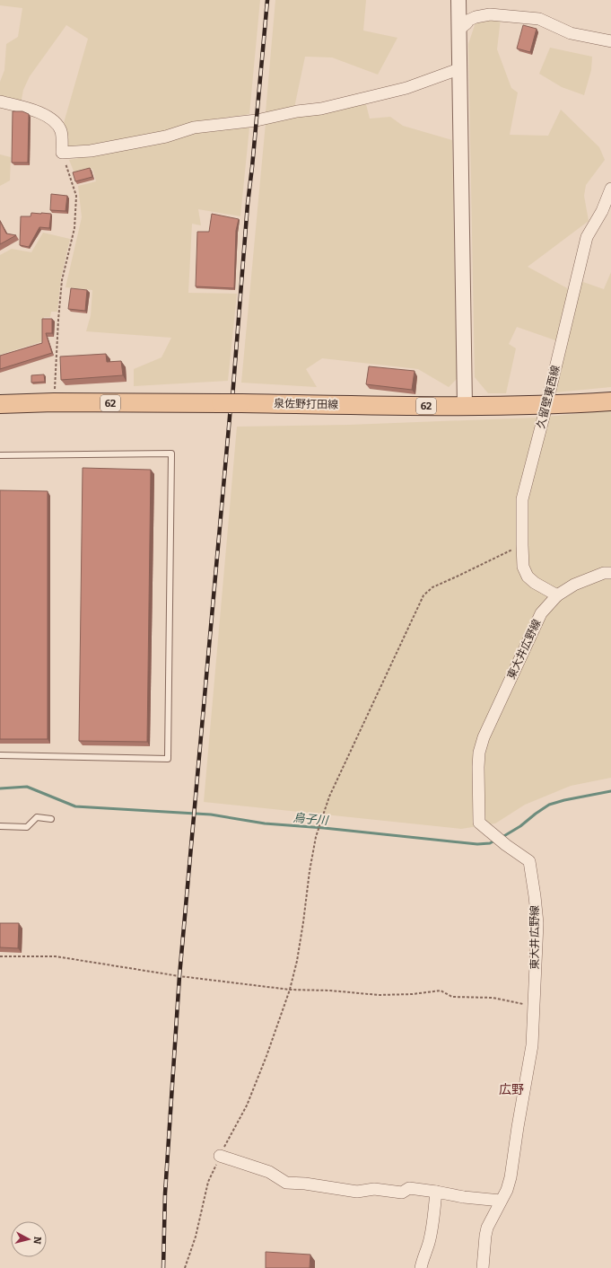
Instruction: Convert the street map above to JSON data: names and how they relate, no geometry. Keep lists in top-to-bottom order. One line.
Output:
{"streets":{"main road":["62","泉佐野打田線"],"street":["久留壁東西線","東大井広野線"]},"crossings":[["久留壁東西線","泉佐野打田線"],["久留壁東西線","東大井広野線"]],"districts":["広野"],"water":["烏子川"],"north":"right"}
